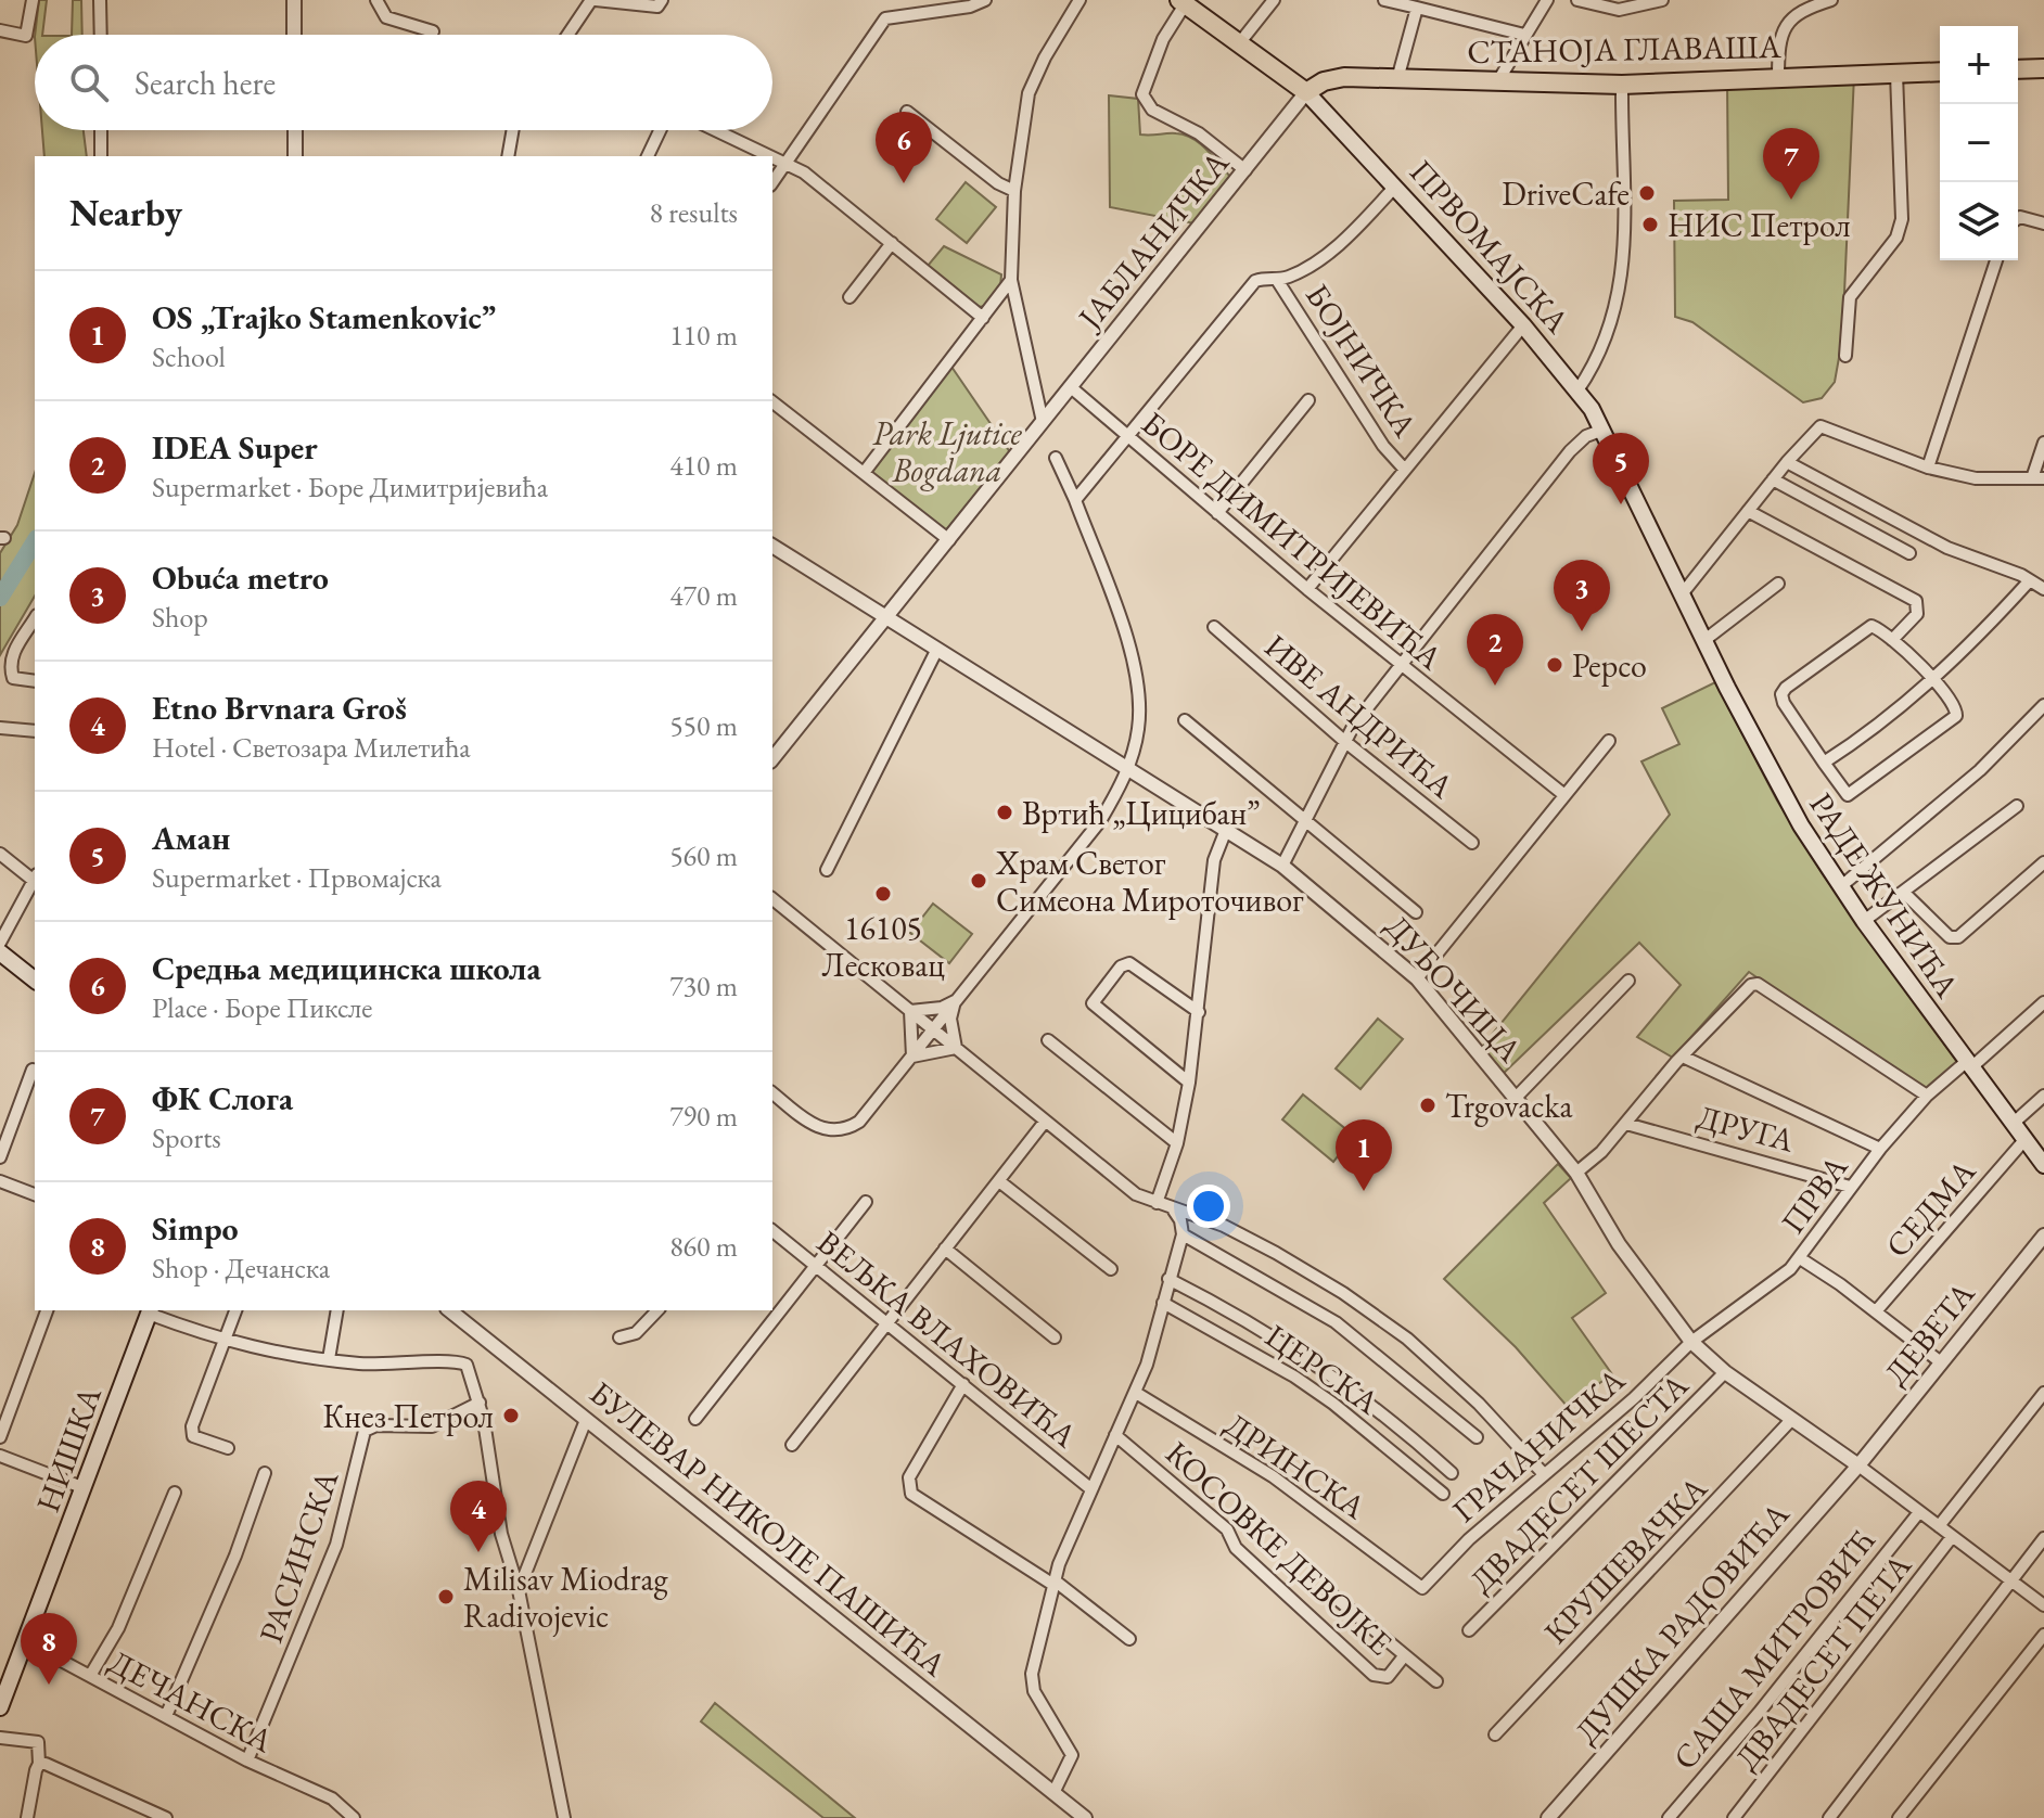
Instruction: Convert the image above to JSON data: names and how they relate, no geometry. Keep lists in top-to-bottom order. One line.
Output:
{"streets":{"main road":["СТАНОЈА ГЛАВАША","ПРВОМАЈСКА","РАДЕ ЖУНИЋА","НИШКА"],"street":["ЈАБЛАНИЧКА","БОЈНИЧКА","БОРЕ ДИМИТРИЈЕВИЋА","ИВЕ АНДРИЋА","ДУБОЧИЦА","ДРУГА","ПРВА","СЕДМА","ДЕВЕТА","ВЕЉКА ВЛАХОВИЋА","ЦЕРСКА","ГРАЧАНИЧКА","ДРИНСКА","ДВАДЕСЕТ ШЕСТА","БУЛЕВАР НИКОЛЕ ПАШИЋА","КОСОВКЕ ДЕВОЈКЕ","РАСИНСКА","КРУШЕВАЧКА","ДУШКА РАДОВИЋА","САША МИТРОВИЋ","ДВАДЕСЕТ ПЕТА","ДЕЧАНСКА"]},"crossings":[["СТАНОЈА ГЛАВАША","ЈАБЛАНИЧКА"],["СТАНОЈА ГЛАВАША","ПРВОМАЈСКА"],["ЈАБЛАНИЧКА","ПРВОМАЈСКА"],["ЈАБЛАНИЧКА","БОРЕ ДИМИТРИЈЕВИЋА"],["ЈАБЛАНИЧКА","ДУБОЧИЦА"],["ПРВОМАЈСКА","РАДЕ ЖУНИЋА"],["РАДЕ ЖУНИЋА","ПРВА"],["РАДЕ ЖУНИЋА","СЕДМА"],["ДУБОЧИЦА","ПРВА"],["ДУБОЧИЦА","ДЕВЕТА"],["ДУБОЧИЦА","ГРАЧАНИЧКА"],["ДУБОЧИЦА","ДВАДЕСЕТ ШЕСТА"],["ДУБОЧИЦА","КРУШЕВАЧКА"],["ДУБОЧИЦА","ДУШКА РАДОВИЋА"],["ДУБОЧИЦА","САША МИТРОВИЋ"],["ДУБОЧИЦА","ДВАДЕСЕТ ПЕТА"],["ДРУГА","ПРВА"],["ПРВА","ГРАЧАНИЧКА"],["ДЕВЕТА","ДУШКА РАДОВИЋА"],["ГРАЧАНИЧКА","ДРИНСКА"],["НИШКА","ДЕЧАНСКА"],["РАСИНСКА","ДЕЧАНСКА"]],"parks":["Park Ljutice Bogdana"],"places":["DriveCafe","НИС Петрол","Pepco","Вртић „Цицибан”","Храм Светог Симеона Мироточивог","16105 Лесковац","Trgovacka","Кнез Петрол","Milisav Miodrag Radivojevic"],"page":{"map_buttons":["+","−"],"search":"Search here","pins":["6","7","5","3","2","1","4","8"],"heading":["Nearby","8 results"],"list":[{"mark":"1","name":"OS „Trajko Stamenkovic”","note":"School","value":"110 m"},{"mark":"2","name":"IDEA Super","note":"Supermarket · Боре Димитријевића","value":"410 m"},{"mark":"3","name":"Obuća metro","note":"Shop","value":"470 m"},{"mark":"4","name":"Etno Brvnara Groš","note":"Hotel · Светозара Милетића","value":"550 m"},{"mark":"5","name":"Аман","note":"Supermarket · Првомајска","value":"560 m"},{"mark":"6","name":"Средња медицинска школа","note":"Place · Боре Пиксле","value":"730 m"},{"mark":"7","name":"ФК Слога","note":"Sports","value":"790 m"},{"mark":"8","name":"Simpo","note":"Shop · Дечанска","value":"860 m"}]}}
